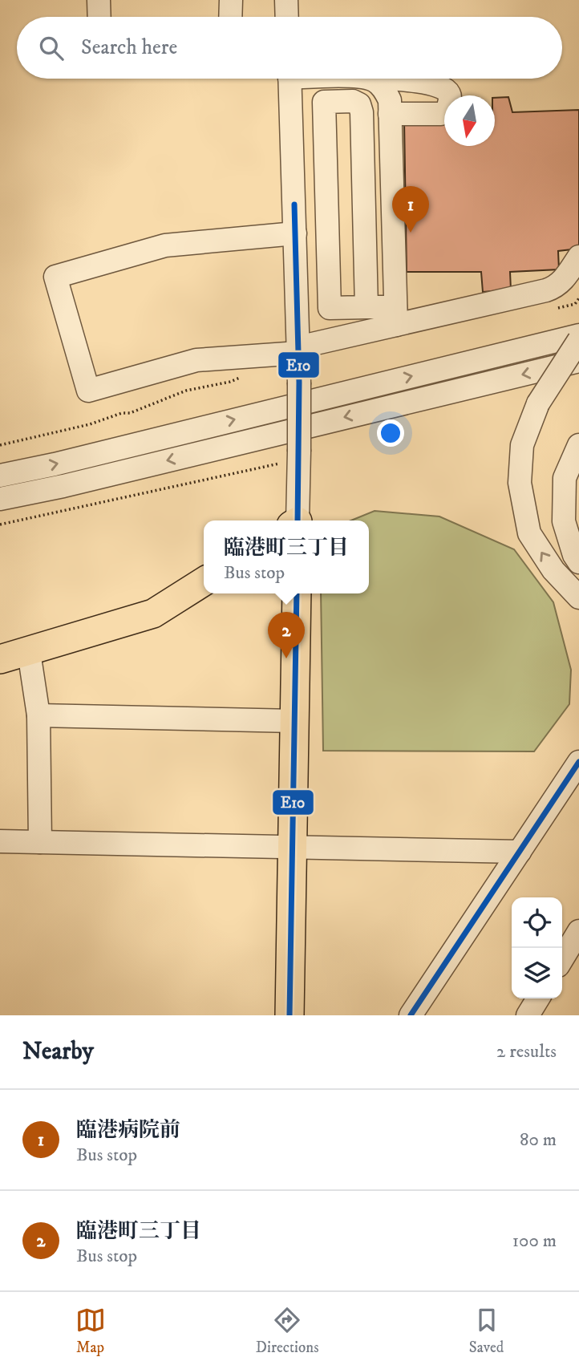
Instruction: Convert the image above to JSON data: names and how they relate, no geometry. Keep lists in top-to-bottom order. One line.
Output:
{"lines":["transit line E10"],"north":"bottom","page":{"search":"Search here","pins":["1","2"],"popup":["臨港町三丁目","Bus stop"],"heading":["Nearby","2 results"],"list":[{"mark":"1","name":"臨港病院前","note":"Bus stop","value":"80 m"},{"mark":"2","name":"臨港町三丁目","note":"Bus stop","value":"100 m"}],"nav":["Map","Directions","Saved"]}}
